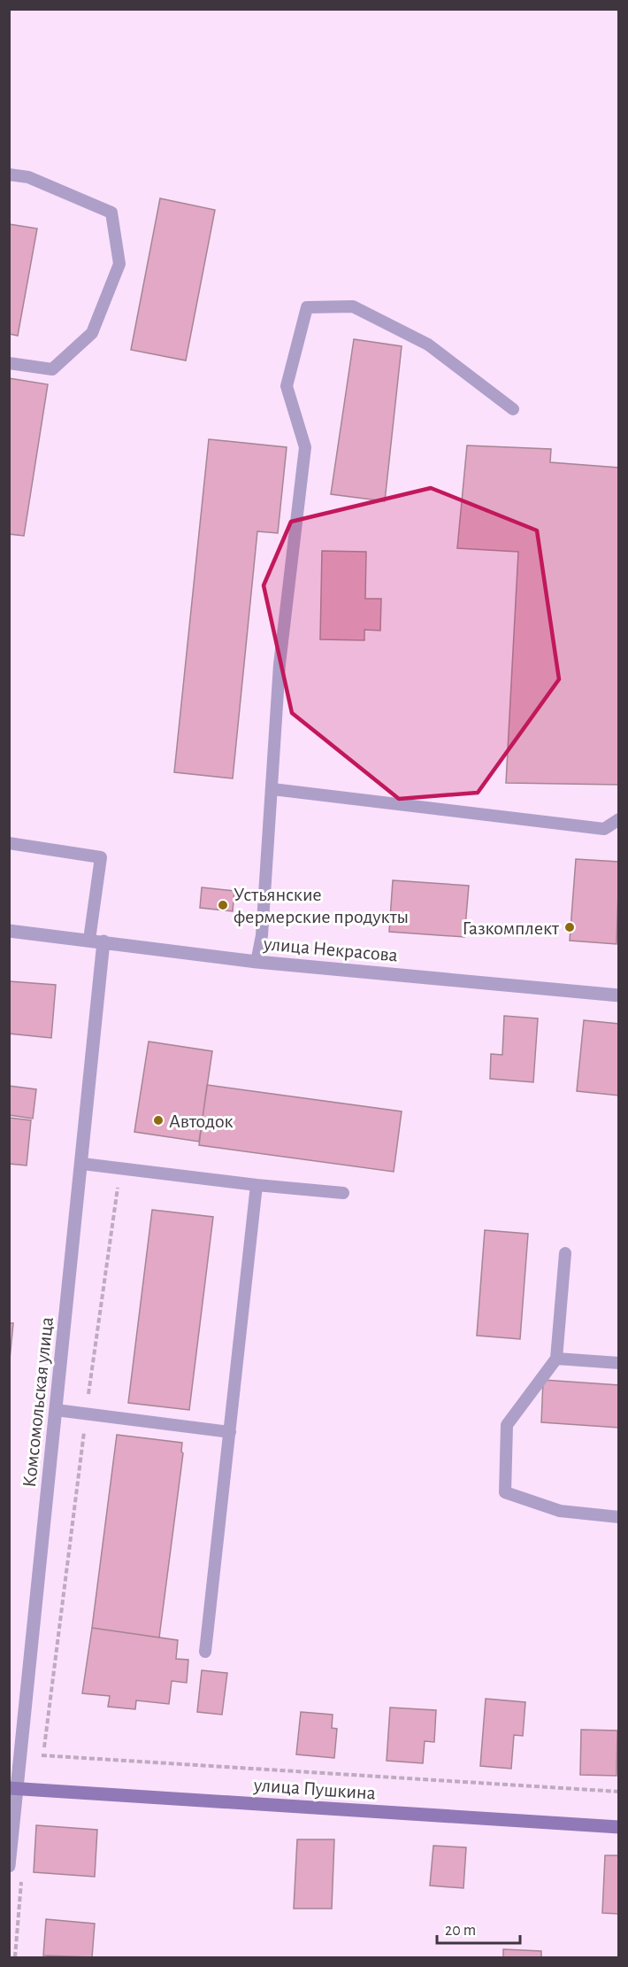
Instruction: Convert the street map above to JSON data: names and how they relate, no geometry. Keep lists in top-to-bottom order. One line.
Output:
{"streets":{"main road":["улица Пушкина"],"street":["улица Некрасова","Комсомольская улица"]},"crossings":[["улица Некрасова","Комсомольская улица"],["Комсомольская улица","улица Пушкина"]],"places":["Устьянские фермерские продукты","Газкомплект","Автодок"],"scale_bar":"20 m"}
